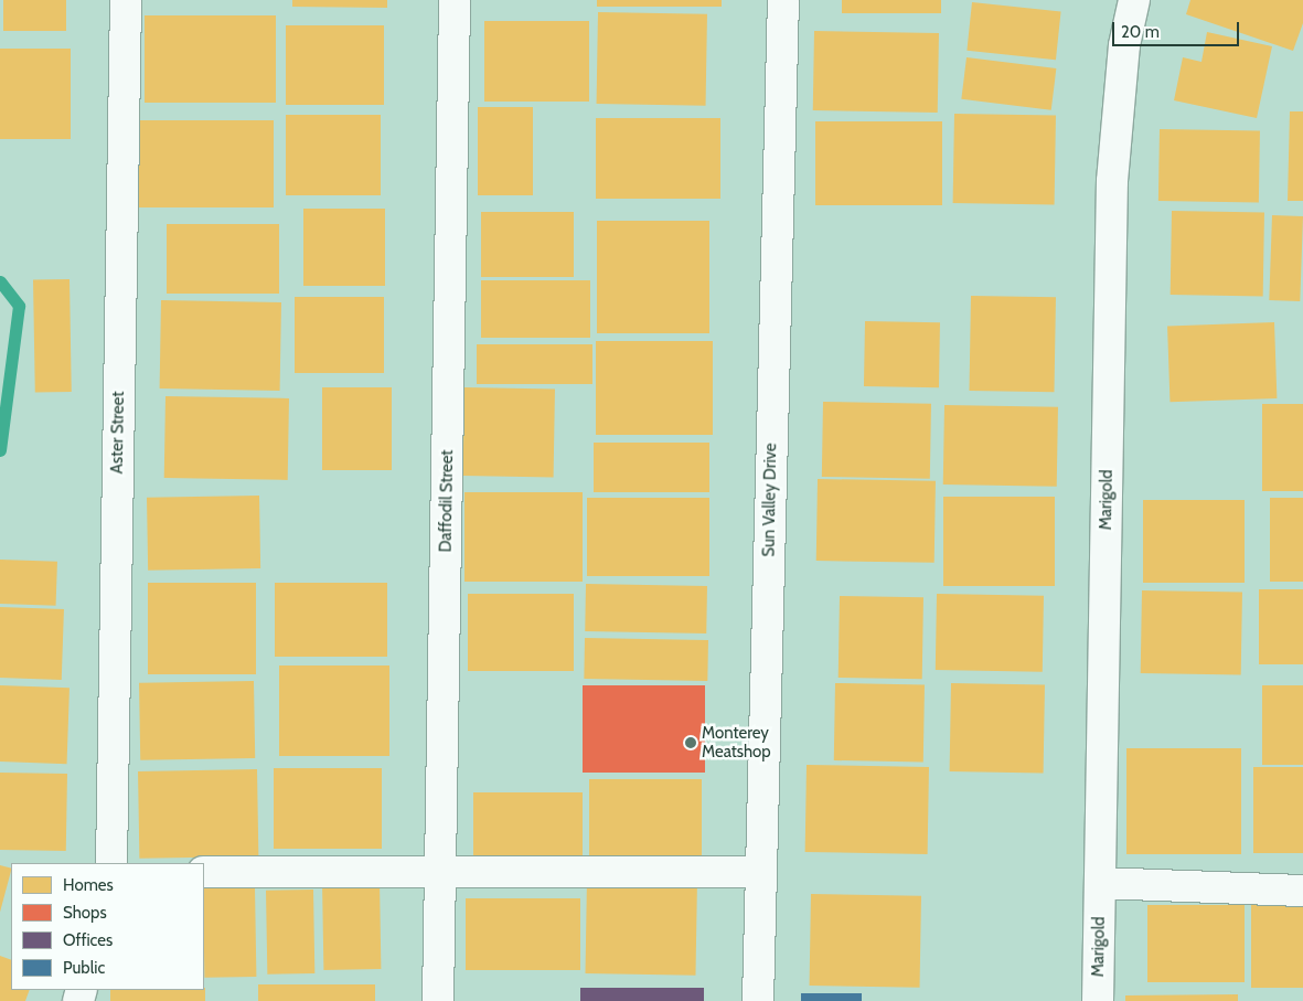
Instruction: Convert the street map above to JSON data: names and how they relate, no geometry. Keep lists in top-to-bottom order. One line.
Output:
{"streets":{"street":["Aster Street","Sun Valley Drive","Marigold","Daffodil Street"]},"places":["Monterey Meatshop"],"legend":["Homes","Shops","Offices","Public"],"scale_bar":"20 m"}
